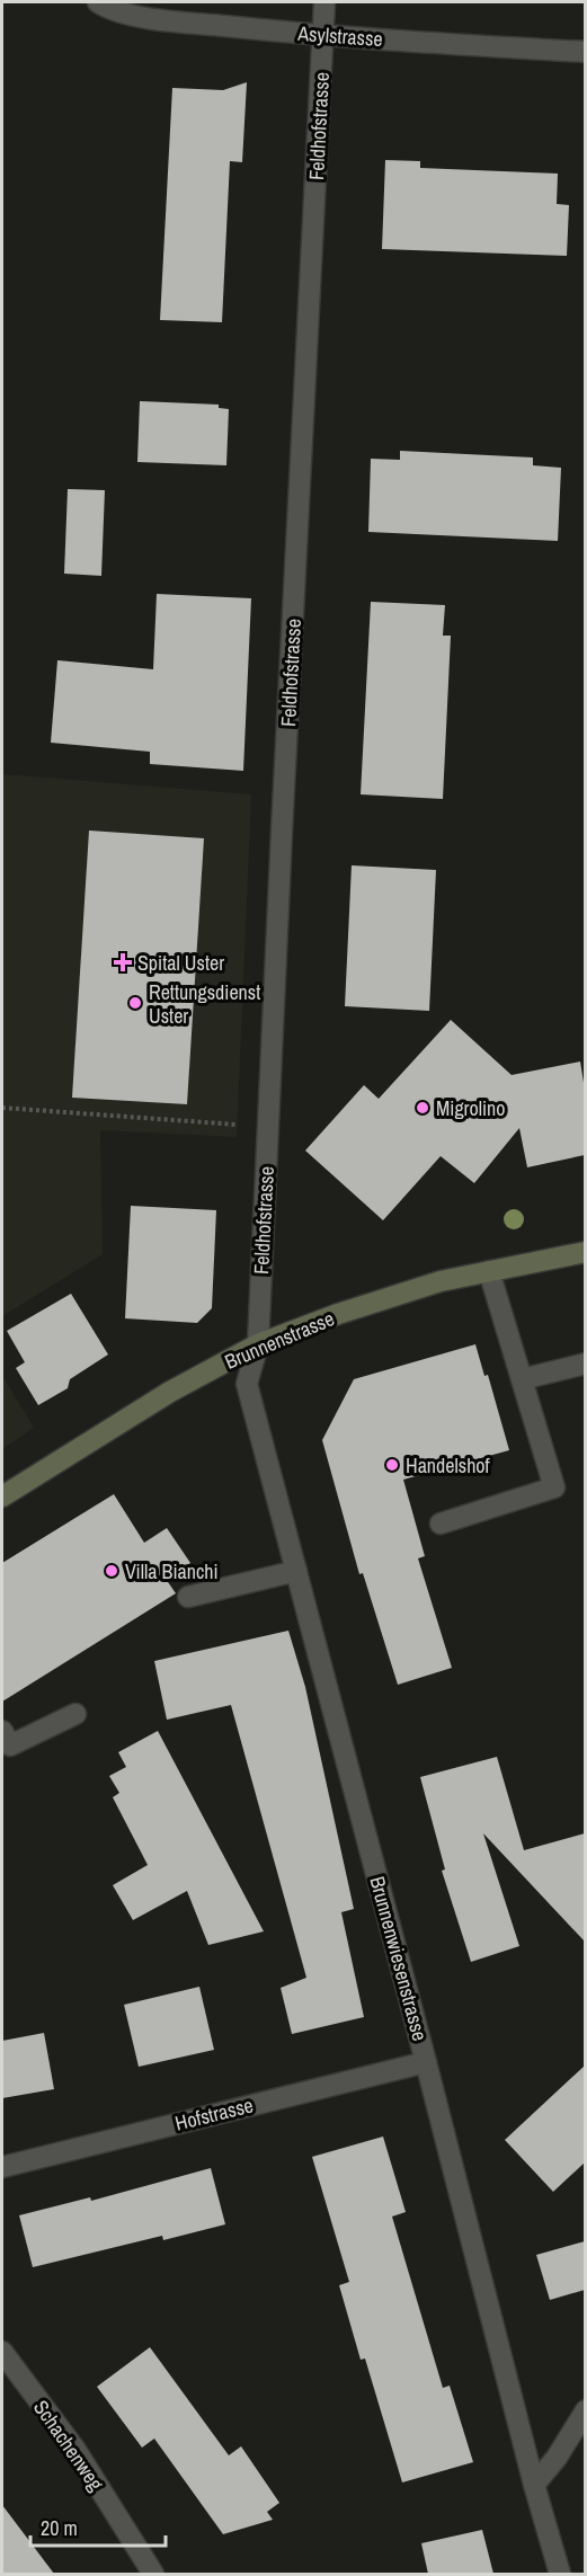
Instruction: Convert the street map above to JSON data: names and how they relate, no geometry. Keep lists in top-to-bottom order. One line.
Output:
{"streets":{"main road":["Brunnenstrasse"],"street":["Asylstrasse","Feldhofstrasse","Brunnenwiesenstrasse","Hofstrasse","Schachenweg"]},"crossings":[["Asylstrasse","Feldhofstrasse"],["Feldhofstrasse","Brunnenstrasse"],["Feldhofstrasse","Brunnenwiesenstrasse"],["Brunnenstrasse","Brunnenwiesenstrasse"],["Brunnenwiesenstrasse","Hofstrasse"]],"places":{"health":["Spital Uster"],"other":["Rettungsdienst Uster","Migrolino","Handelshof","Villa Bianchi"]},"scale_bar":"20 m"}
